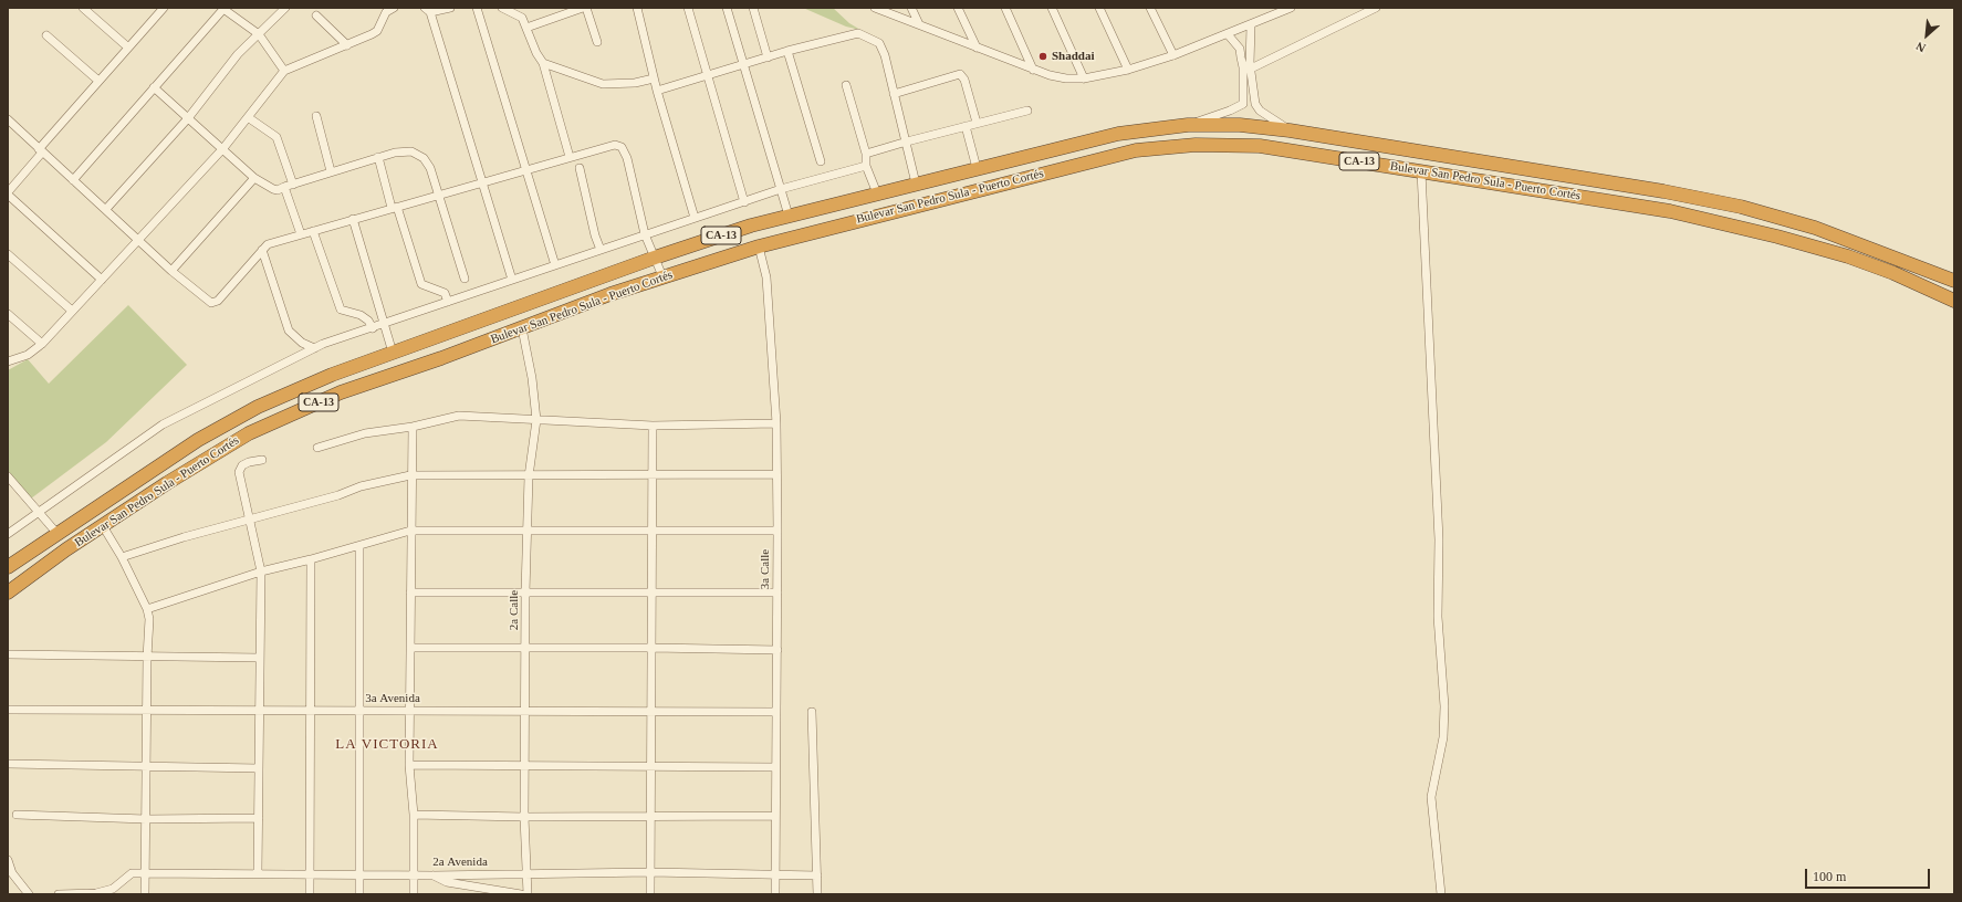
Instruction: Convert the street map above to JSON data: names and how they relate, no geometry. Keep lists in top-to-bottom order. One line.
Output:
{"streets":{"highway":["CA-13","Bulevar San Pedro Sula - Puerto Cortés"],"street":["3a Calle","2a Calle","3a Avenida","2a Avenida"]},"crossings":[["Bulevar San Pedro Sula - Puerto Cortés","3a Calle"],["Bulevar San Pedro Sula - Puerto Cortés","2a Calle"],["3a Calle","3a Avenida"],["3a Calle","2a Avenida"],["2a Calle","3a Avenida"],["2a Calle","2a Avenida"]],"districts":["LA VICTORIA"],"places":["Shaddai"],"scale_bar":"100 m","north":"bottom left"}
